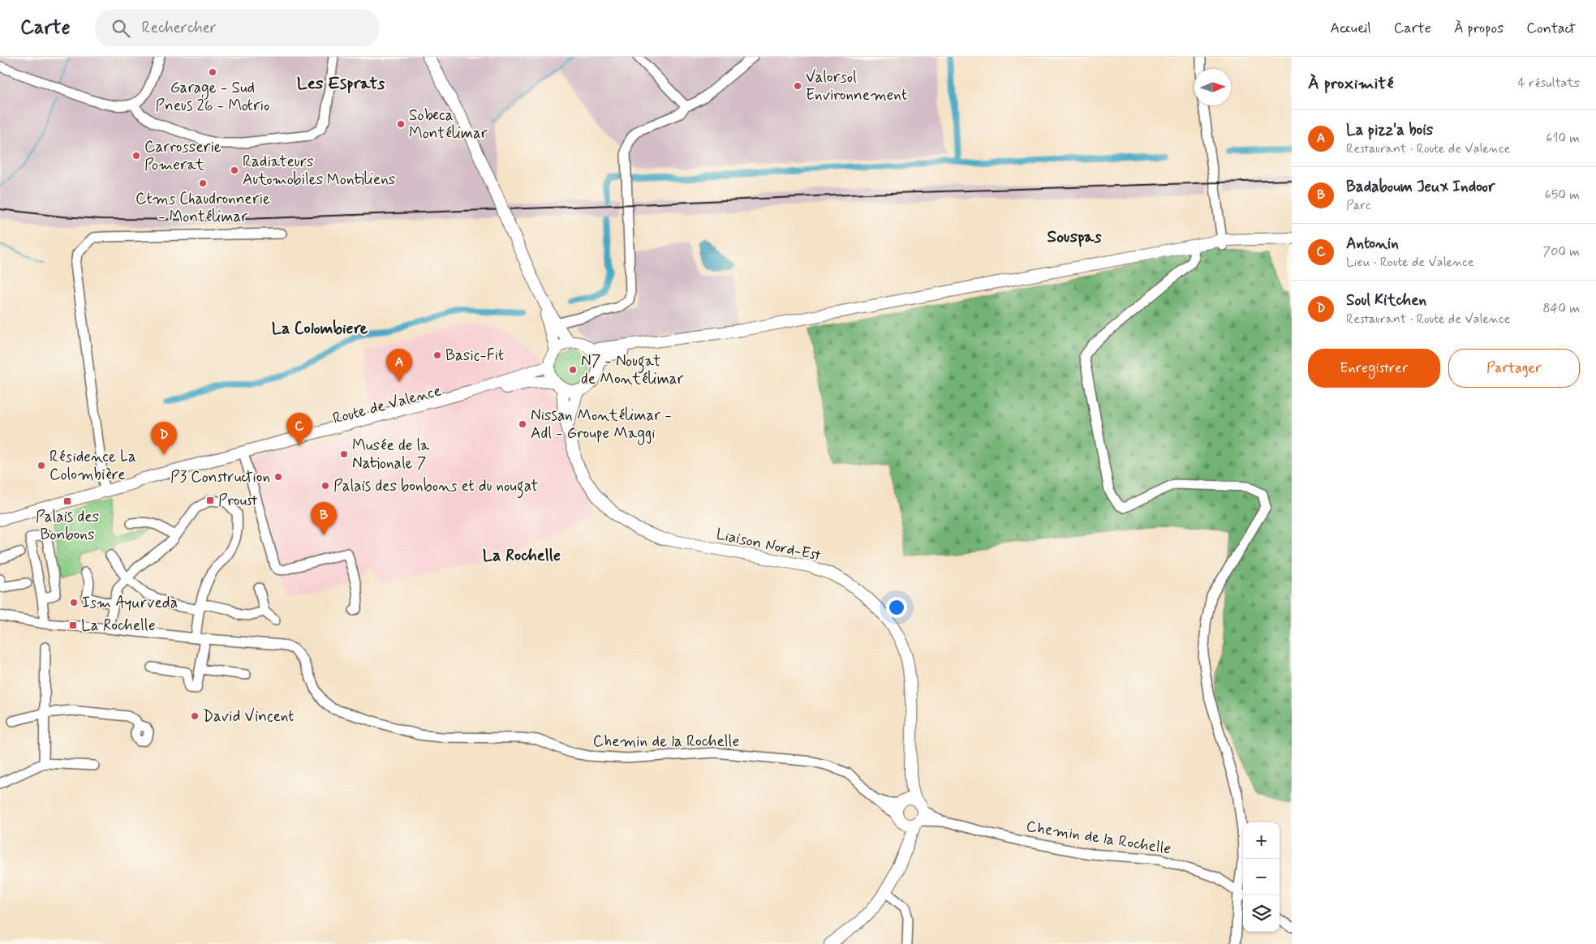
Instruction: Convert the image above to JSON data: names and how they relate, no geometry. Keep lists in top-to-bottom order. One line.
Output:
{"streets":{"main road":["Route de Valence","Liaison Nord-Est"],"street":["Chemin de la Rochelle"]},"crossings":[["Route de Valence","Liaison Nord-Est"],["Liaison Nord-Est","Chemin de la Rochelle"]],"districts":["Les Esprats","Souspas","La Colombiere","La Rochelle"],"places":{"other":["Garage - Sud Pneus 26 - Motrio","Valorsol Environnement","Sobeca Montélimar","Carrosserie Pomerat","Radiateurs Automobiles Montiliens","Ctms Chaudronnerie - Montélimar","Basic-Fit","N7 - Nougat de Montélimar","Nissan Montélimar - Adl - Groupe Maggi","Musée de la Nationale 7","Résidence La Colombière","P3 Construction","Palais des bonbons et du nougat","Ism Ayurveda","David Vincent"],"transit":["Proust","Palais des Bonbons","La Rochelle"]},"north":"right","page":{"header":"Carte","search":"Rechercher","nav":["Accueil","Carte","À propos","Contact"],"heading":["À proximité","4 résultats"],"list":[{"mark":"A","name":"La pizz'a bois","note":"Restaurant · Route de Valence","value":"610 m"},{"mark":"B","name":"Badaboum Jeux Indoor","note":"Parc","value":"650 m"},{"mark":"C","name":"Antonin","note":"Lieu · Route de Valence","value":"700 m"},{"mark":"D","name":"Soul Kitchen","note":"Restaurant · Route de Valence","value":"840 m"}],"buttons":["Enregistrer","Partager"],"pins":["A","C","D","B"],"map_buttons":["+","−"]}}
